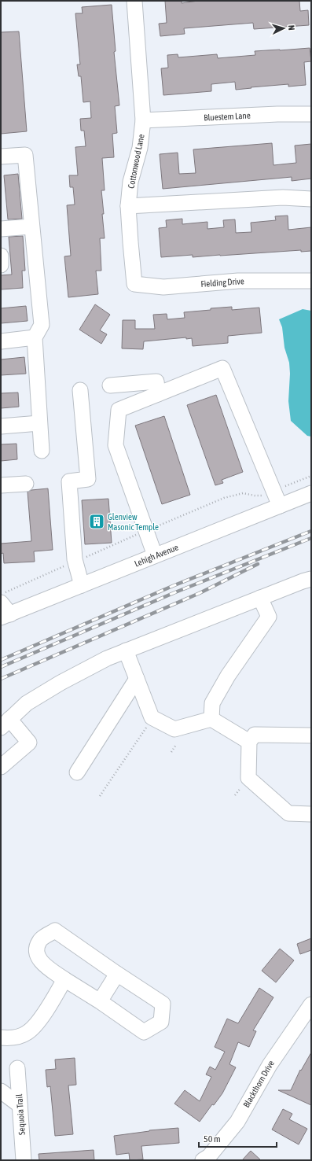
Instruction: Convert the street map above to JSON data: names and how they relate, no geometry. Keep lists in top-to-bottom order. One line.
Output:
{"streets":{"street":["Bluestem Lane","Cottonwood Lane","Fielding Drive","Lehigh Avenue","Blackthorn Drive","Sequoia Trail"]},"crossings":[["Bluestem Lane","Cottonwood Lane"],["Cottonwood Lane","Fielding Drive"]],"places":{"building":["Glenview Masonic Temple"]},"scale_bar":"50 m","north":"right"}
